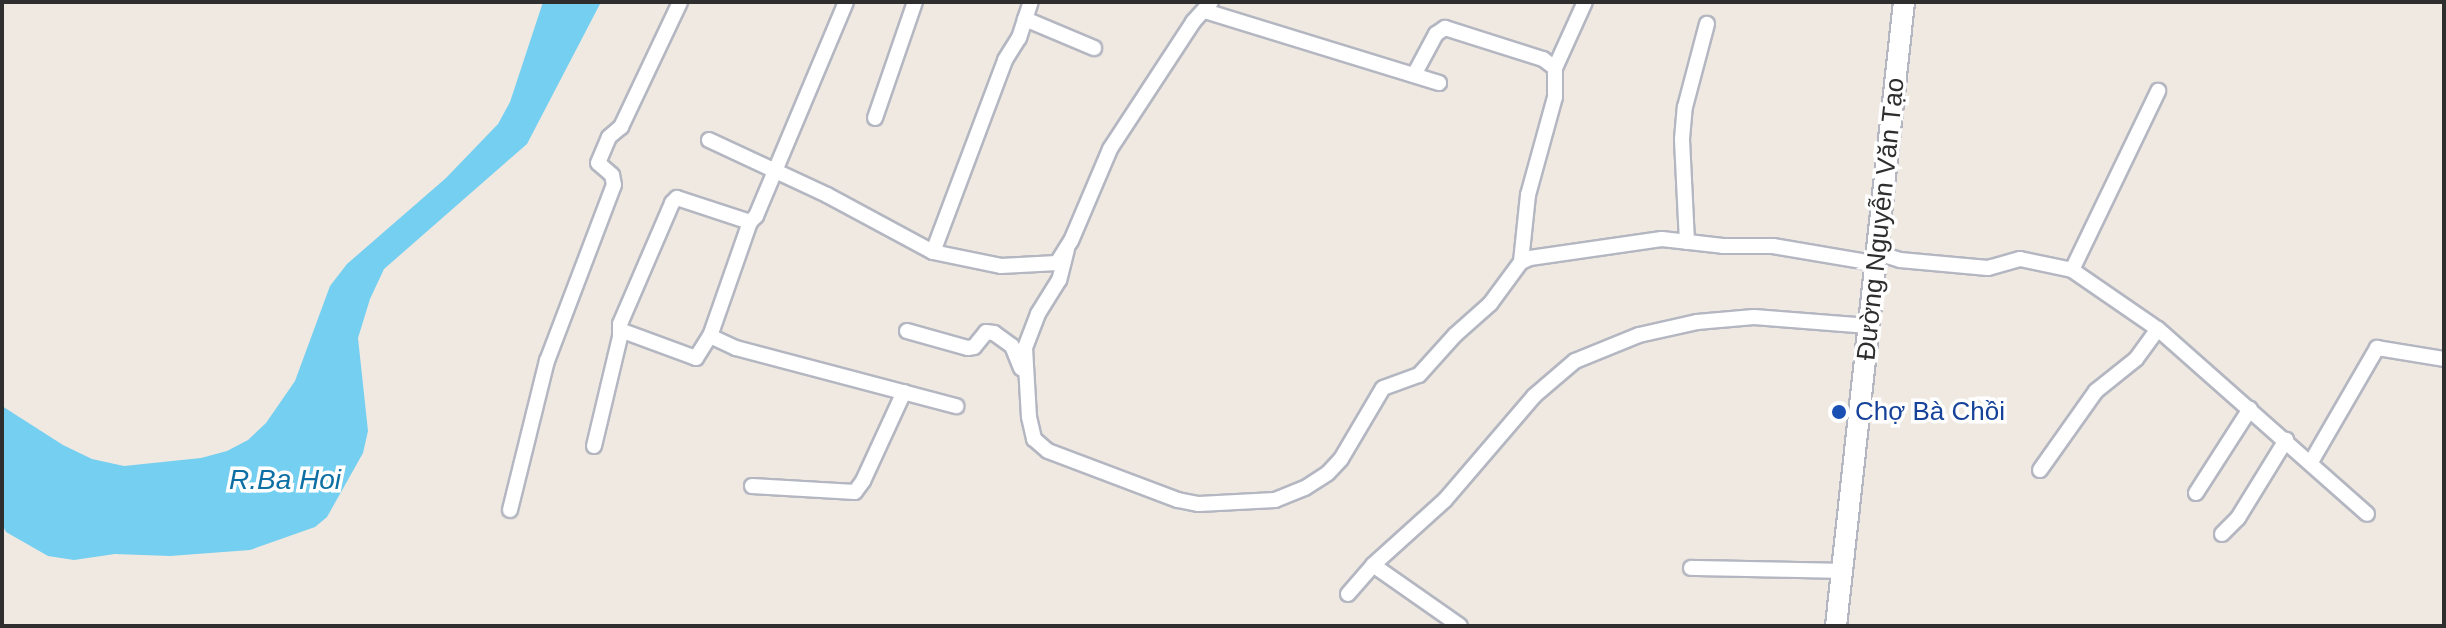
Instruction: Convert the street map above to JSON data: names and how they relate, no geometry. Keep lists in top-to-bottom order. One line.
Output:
{"streets":{"main road":["Đường Nguyễn Văn Tạo"]},"water":["R.Ba Hoi"],"places":["Chợ Bà Chồi"]}
